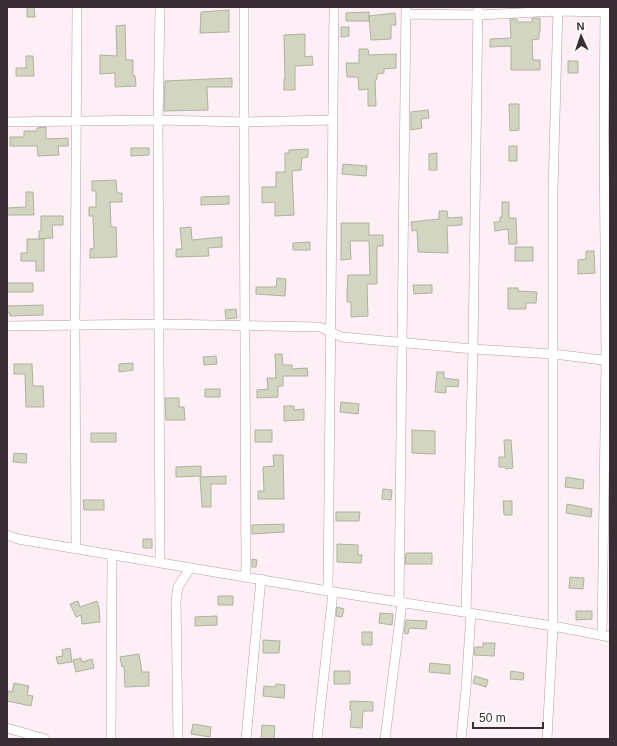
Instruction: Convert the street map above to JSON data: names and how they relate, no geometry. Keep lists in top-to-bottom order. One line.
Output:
{"scale_bar":"50 m","north":"top"}
